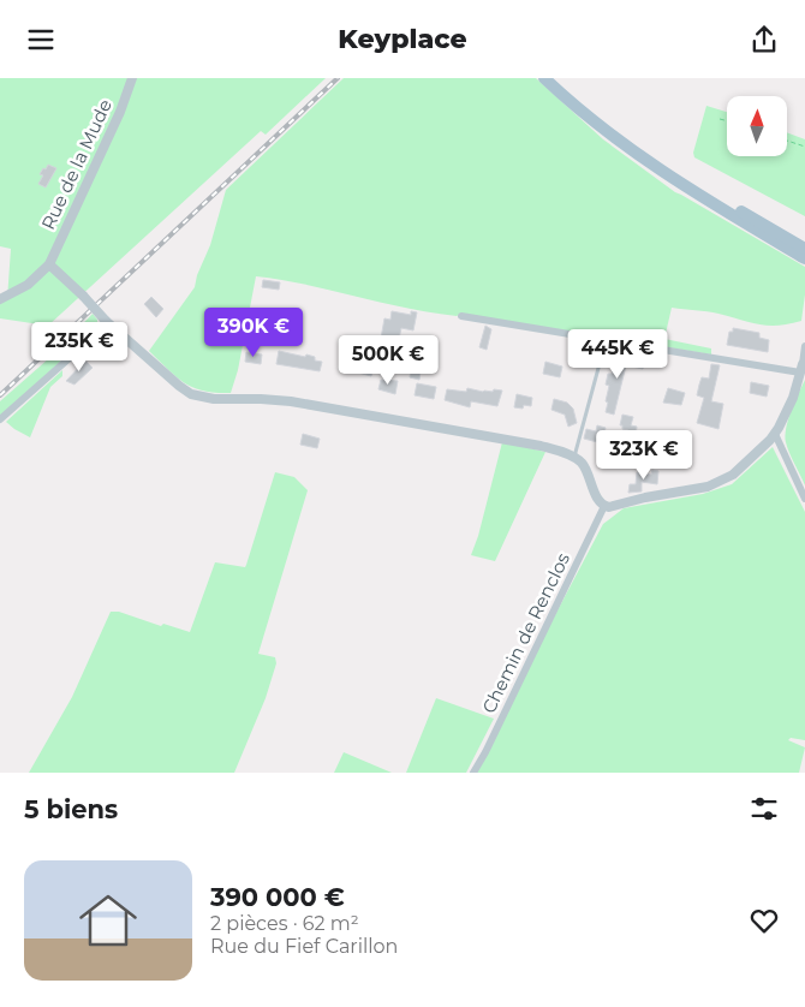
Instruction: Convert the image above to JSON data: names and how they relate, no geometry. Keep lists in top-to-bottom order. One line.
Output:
{"streets":{"street":["Rue de la Mude","Chemin de Renclos"]},"north":"top","page":{"header":"Keyplace","price":["390K €","235K €","445K €","500K €","323K €"],"heading":"5 biens","list":[{"name":"390 000 €","note":"2 pièces · 62 m² · Rue du Fief Carillon"}]}}
